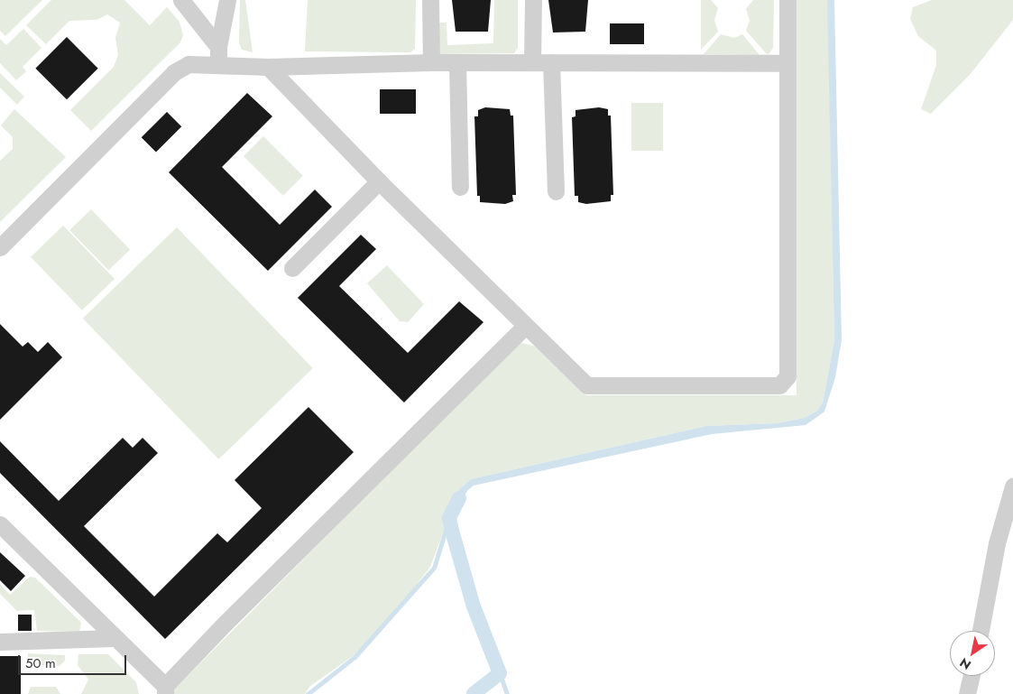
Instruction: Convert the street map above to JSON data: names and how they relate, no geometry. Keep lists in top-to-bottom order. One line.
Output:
{"scale_bar":"50 m","north":"bottom left"}
